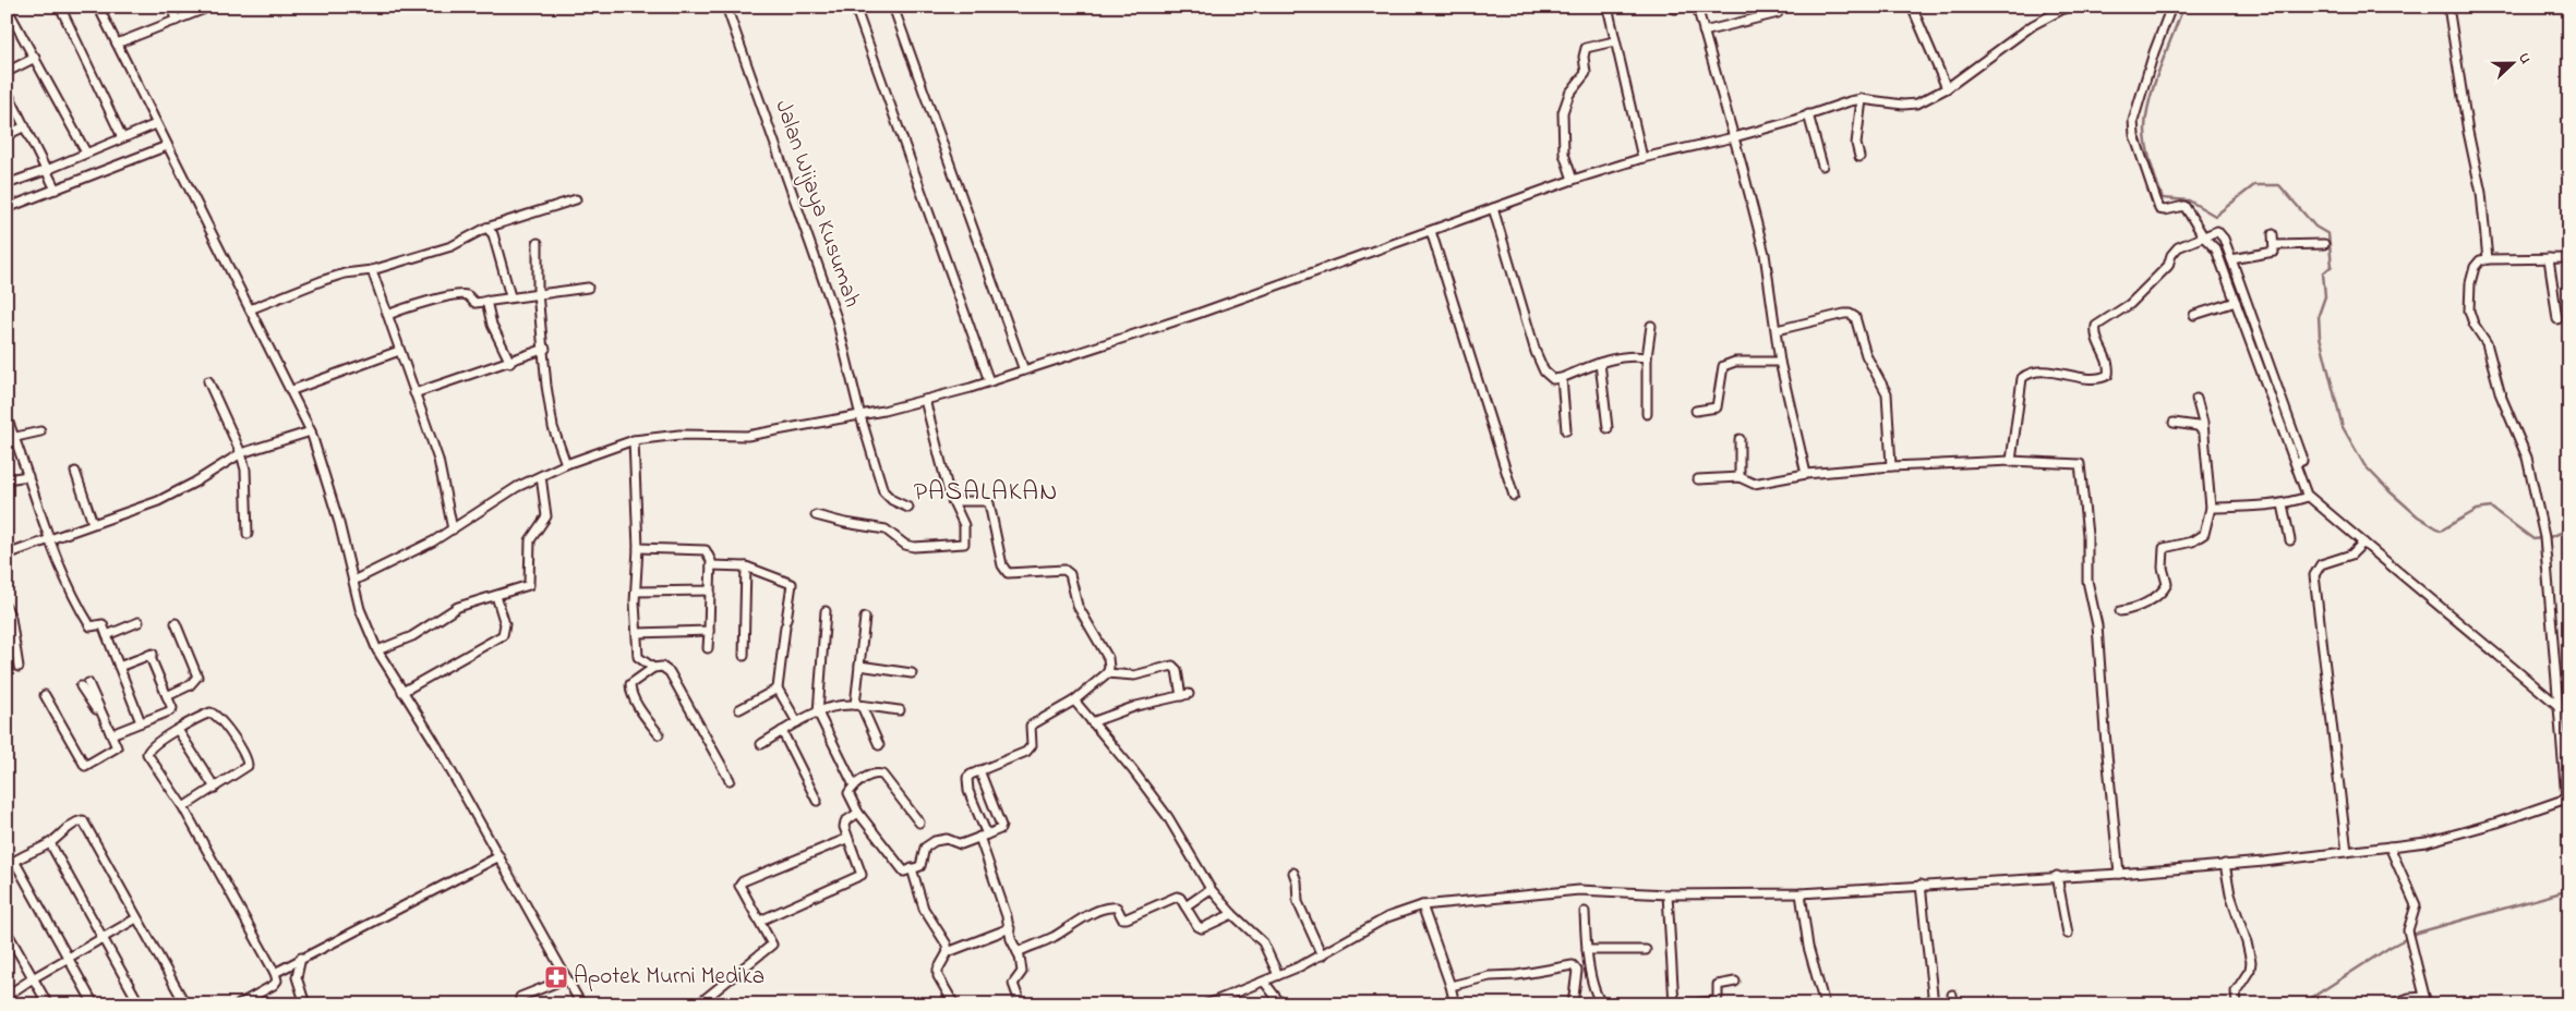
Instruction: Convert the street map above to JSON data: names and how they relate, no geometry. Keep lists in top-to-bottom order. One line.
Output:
{"streets":{"street":["Jalan Wijaya Kusumah"]},"districts":["PASALAKAN"],"places":{"pharmacy":["Apotek Murni Medika"]},"north":"right"}
